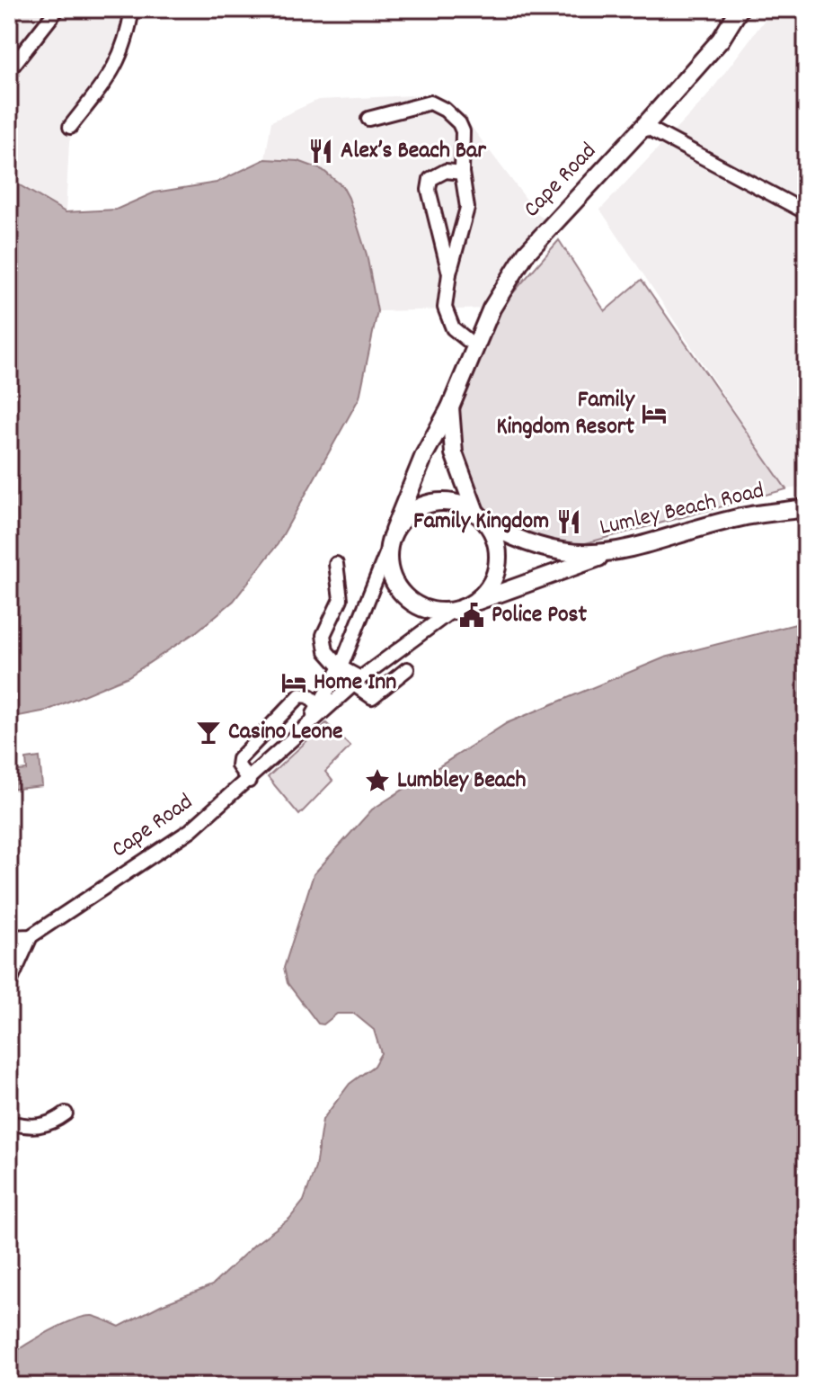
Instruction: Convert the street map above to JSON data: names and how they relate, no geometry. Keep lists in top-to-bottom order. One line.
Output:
{"streets":{"main road":["Cape Road","Lumley Beach Road"]},"crossings":[["Cape Road","Lumley Beach Road"]],"places":{"restaurant":["Alex’s Beach Bar","Family Kingdom"],"hotel":["Family Kingdom Resort","Home Inn"],"public building":["Police Post"],"bar":["Casino Leone"],"place":["Lumbley Beach"]}}
